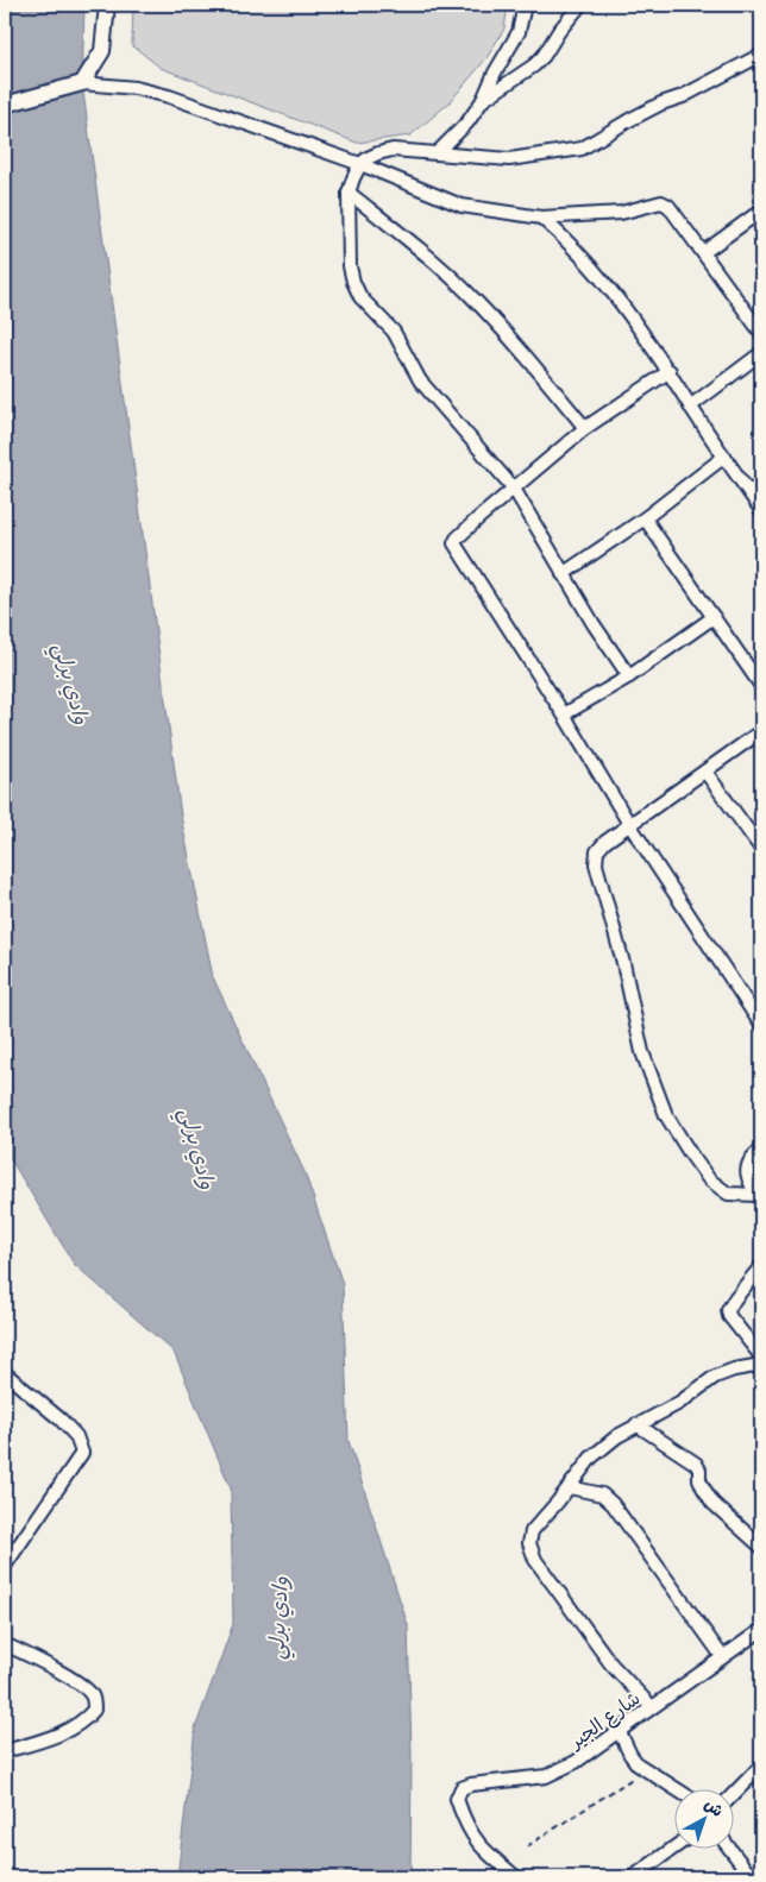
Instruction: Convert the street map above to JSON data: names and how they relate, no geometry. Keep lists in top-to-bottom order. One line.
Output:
{"streets":{"street":["شارع الجير"]},"water":["وادي برلي"],"north":"top right"}
